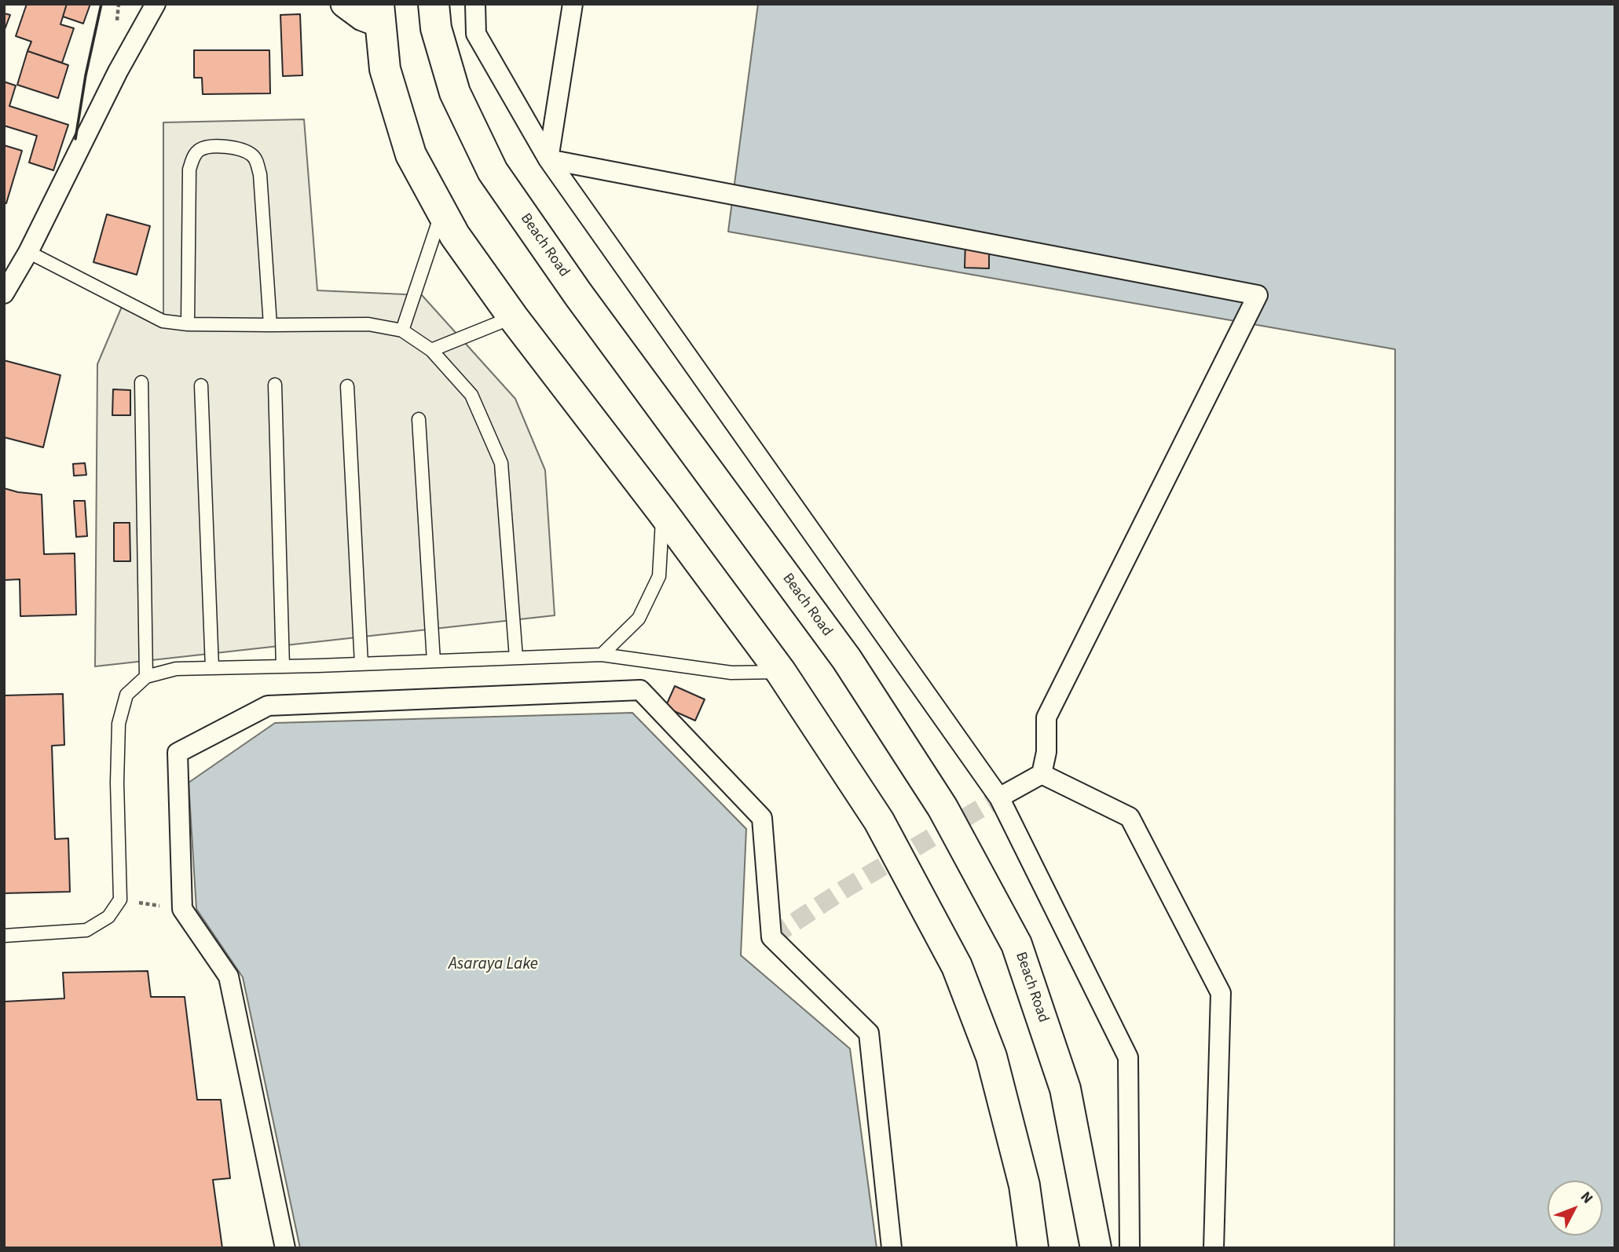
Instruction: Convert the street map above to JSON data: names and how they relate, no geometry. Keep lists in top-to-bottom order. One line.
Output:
{"streets":{"highway":["Beach Road"]},"water":["Asaraya Lake"],"north":"top right"}
